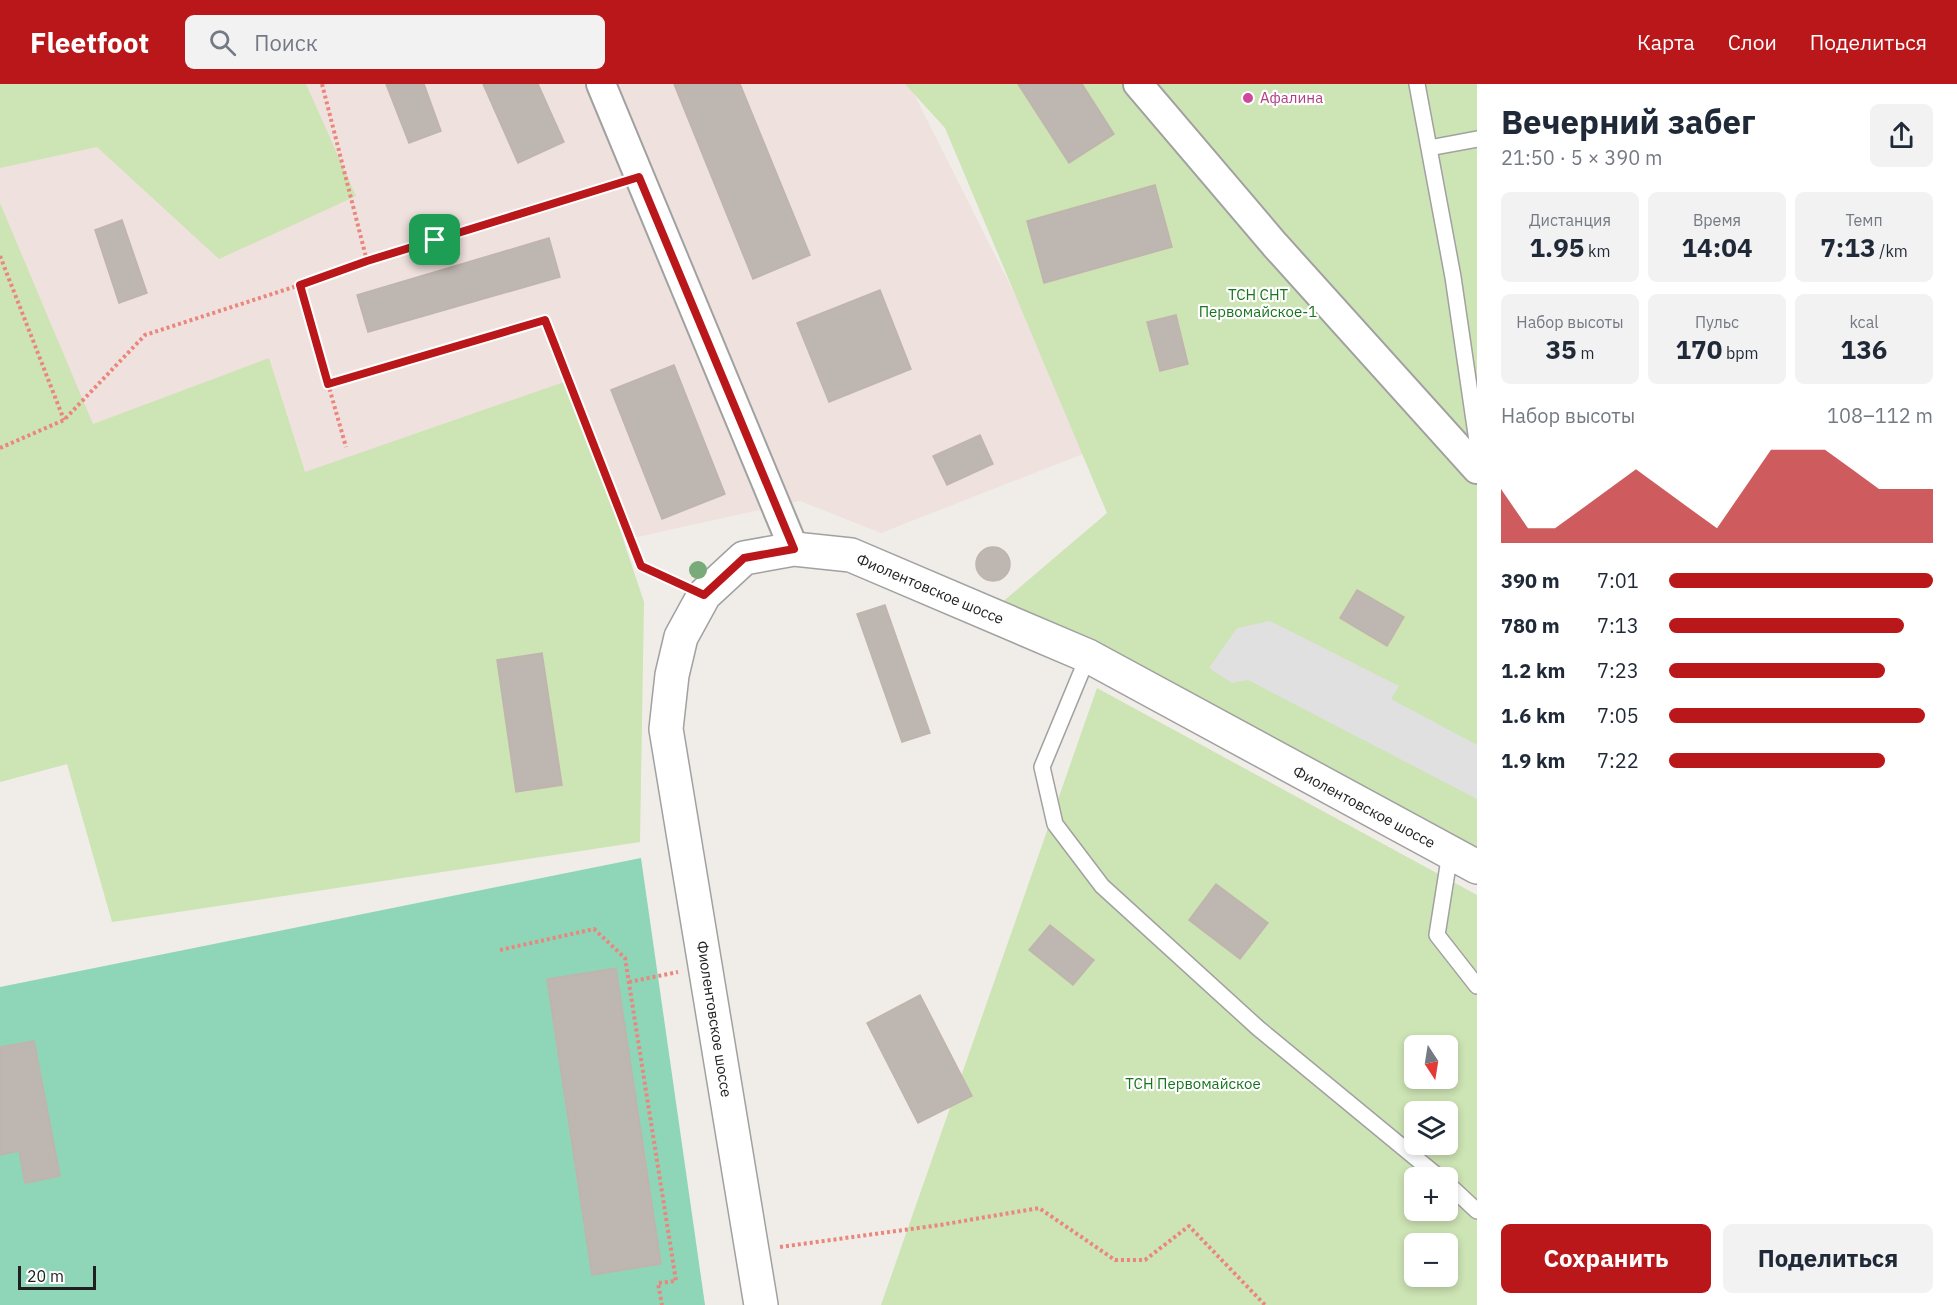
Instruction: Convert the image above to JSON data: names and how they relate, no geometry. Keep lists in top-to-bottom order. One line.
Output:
{"streets":{"street":["Фиолентовское шоссе"]},"parks":["ТСН СНТ Первомайское-1","ТСН Первомайское"],"places":["Афалина"],"scale_bar":"20 m","north":"bottom","page":{"header":"Fleetfoot","search":"Поиск","nav":["Карта","Слои","Поделиться"],"heading":["Вечерний забег","21:50 · 5 × 390 m"],"stats":[["Дистанция","1.95 km"],["Время","14:04"],["Темп","7:13 /km"],["Набор высоты","35 m"],["Пульс","170 bpm"],["kcal","136"]],"chart":["Набор высоты","108–112 m"],"list":[{"name":"390 m","note":"7:01"},{"name":"780 m","note":"7:13"},{"name":"1.2 km","note":"7:23"},{"name":"1.6 km","note":"7:05"},{"name":"1.9 km","note":"7:22"}],"map_buttons":["+","−"],"buttons":["Сохранить","Поделиться"],"scale":"20 m"}}
